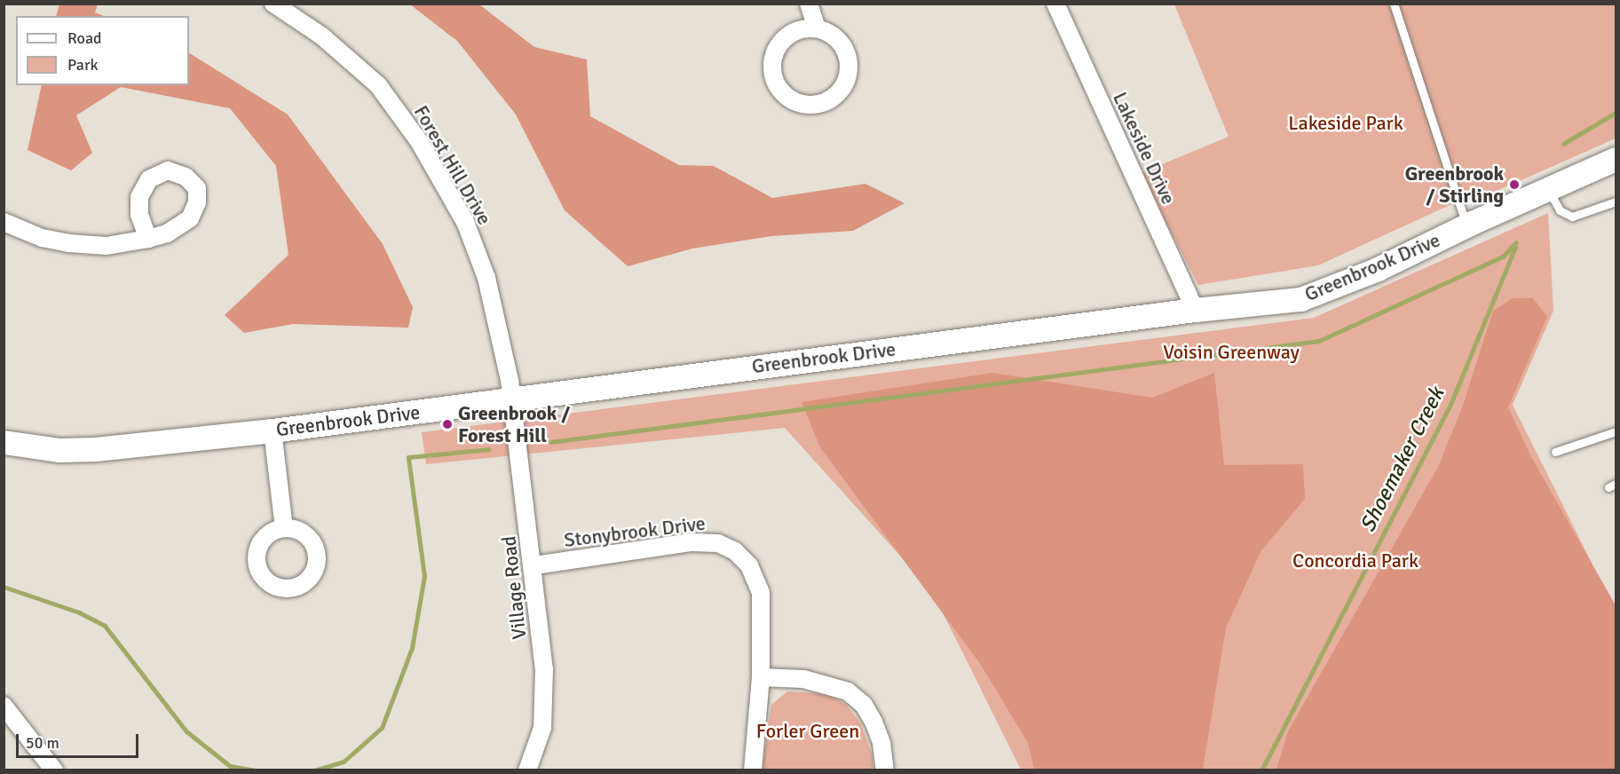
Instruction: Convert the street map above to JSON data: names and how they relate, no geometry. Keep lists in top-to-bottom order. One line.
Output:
{"streets":{"street":["Lakeside Drive","Forest Hill Drive","Greenbrook Drive","Stonybrook Drive","Village Road"]},"crossings":[["Lakeside Drive","Greenbrook Drive"],["Forest Hill Drive","Greenbrook Drive"],["Forest Hill Drive","Village Road"],["Greenbrook Drive","Village Road"],["Stonybrook Drive","Village Road"]],"water":["Shoemaker Creek"],"parks":["Lakeside Park","Voisin Greenway","Concordia Park","Forler Green"],"places":["Greenbrook / Stirling","Greenbrook / Forest Hill"],"legend":["Road","Park"],"scale_bar":"50 m"}
